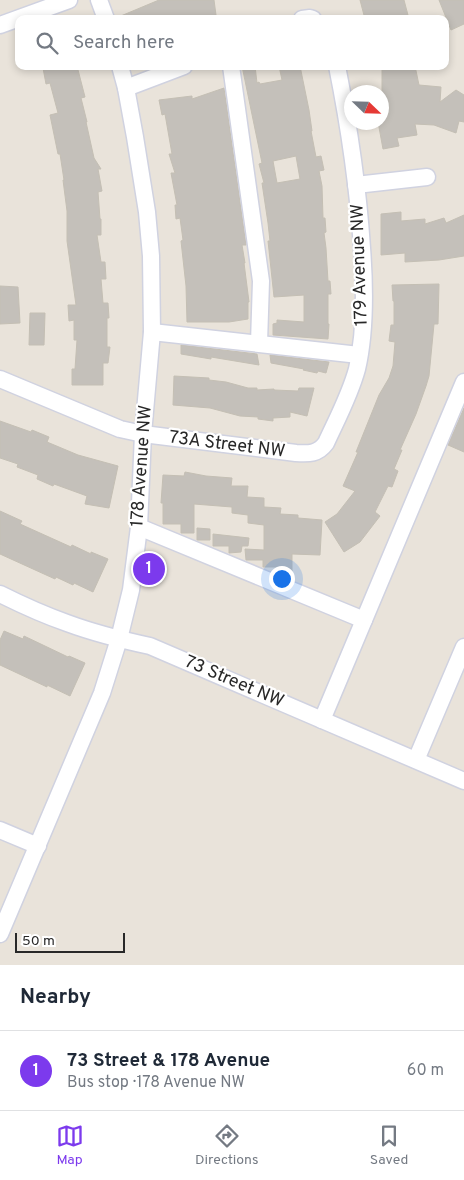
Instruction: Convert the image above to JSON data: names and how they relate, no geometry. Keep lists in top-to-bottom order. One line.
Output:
{"streets":{"street":["179 Avenue NW","73A Street NW","178 Avenue NW","73 Street NW"]},"crossings":[["179 Avenue NW","73A Street NW"],["73A Street NW","178 Avenue NW"],["178 Avenue NW","73 Street NW"]],"scale_bar":"50 m","north":"bottom right","page":{"search":"Search here","pins":"1","scale":"50 m","heading":"Nearby","list":[{"mark":"1","name":"73 Street & 178 Avenue","note":"Bus stop · 178 Avenue NW","value":"60 m"}],"nav":["Map","Directions","Saved"]}}
